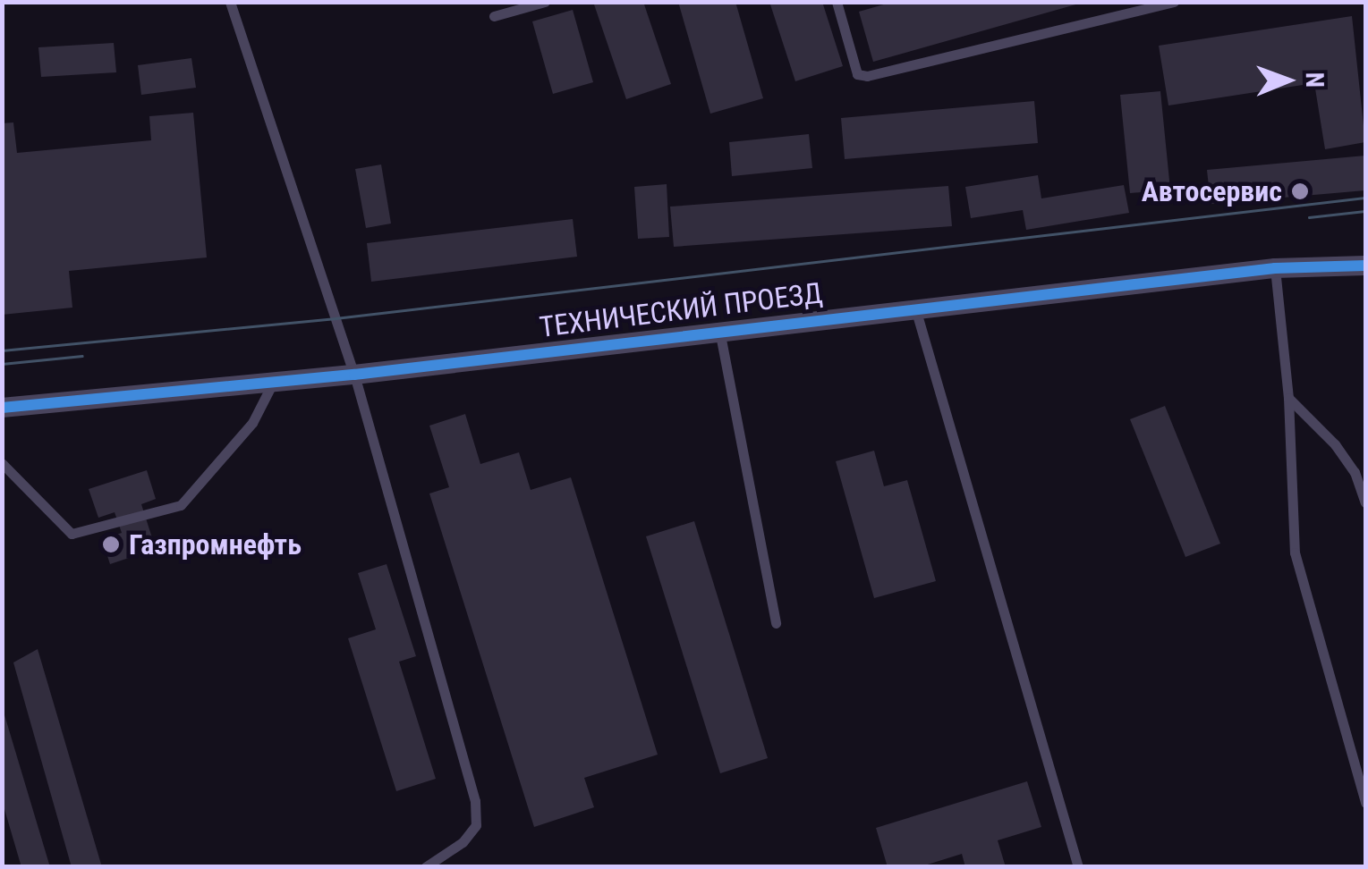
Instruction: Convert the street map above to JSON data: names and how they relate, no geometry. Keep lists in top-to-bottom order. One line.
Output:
{"streets":{"street":["ТЕХНИЧЕСКИЙ ПРОЕЗД"]},"places":["Автосервис","Газпромнефть"],"north":"right"}
